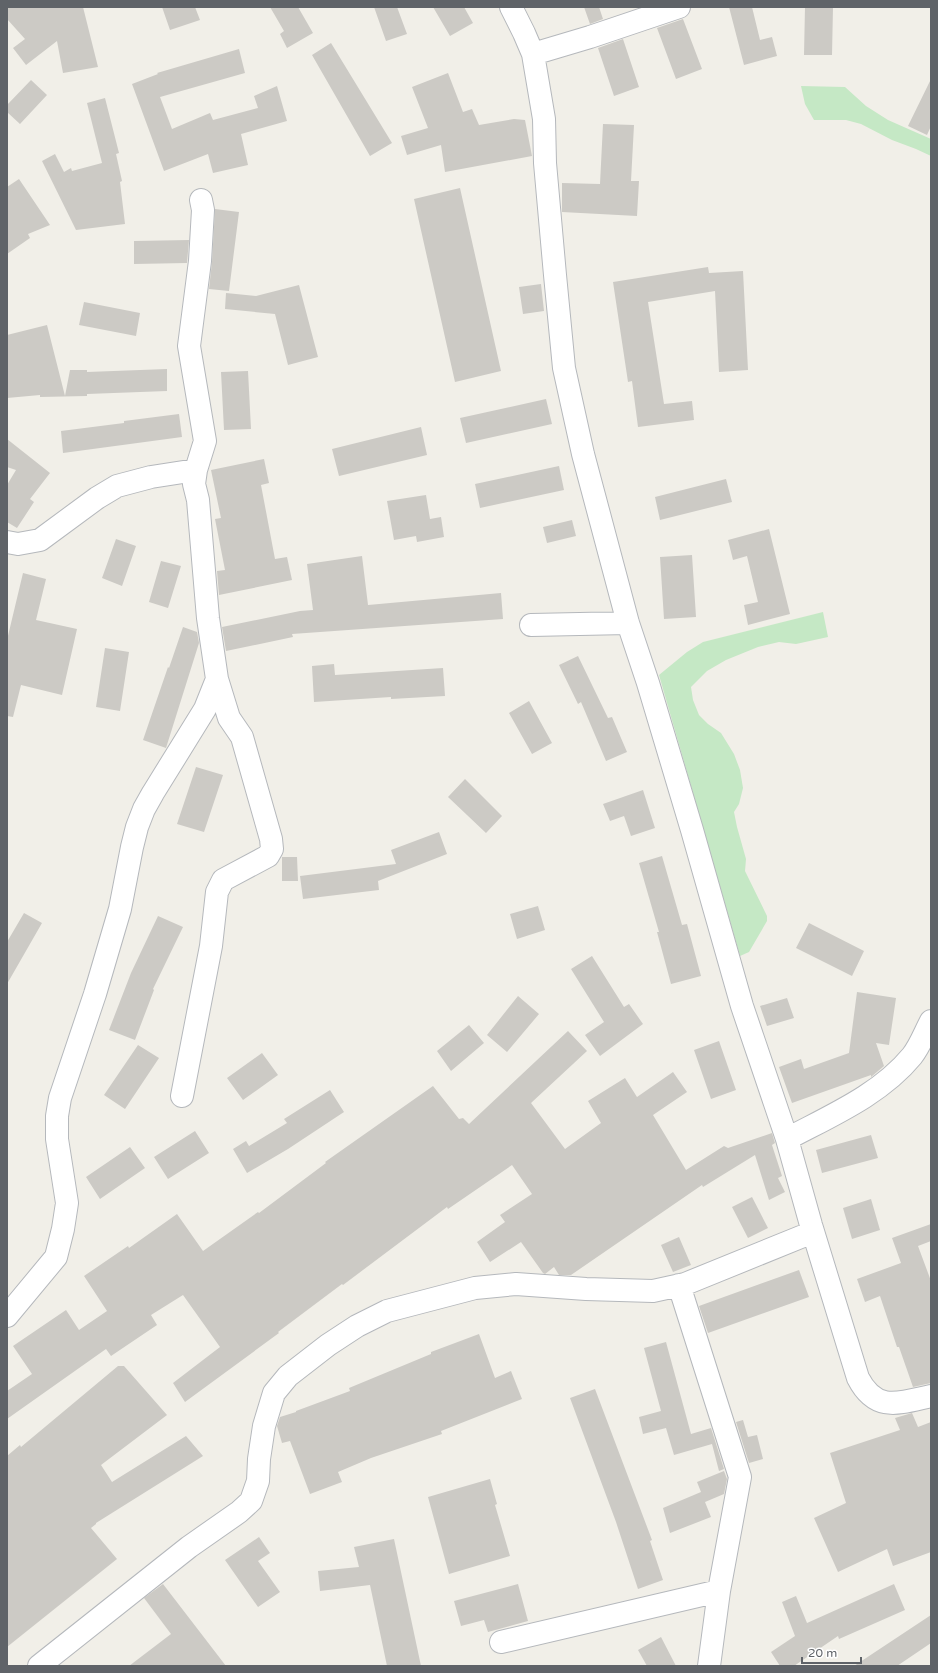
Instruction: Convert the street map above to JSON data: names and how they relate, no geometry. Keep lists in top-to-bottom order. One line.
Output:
{"scale_bar":"20 m"}
